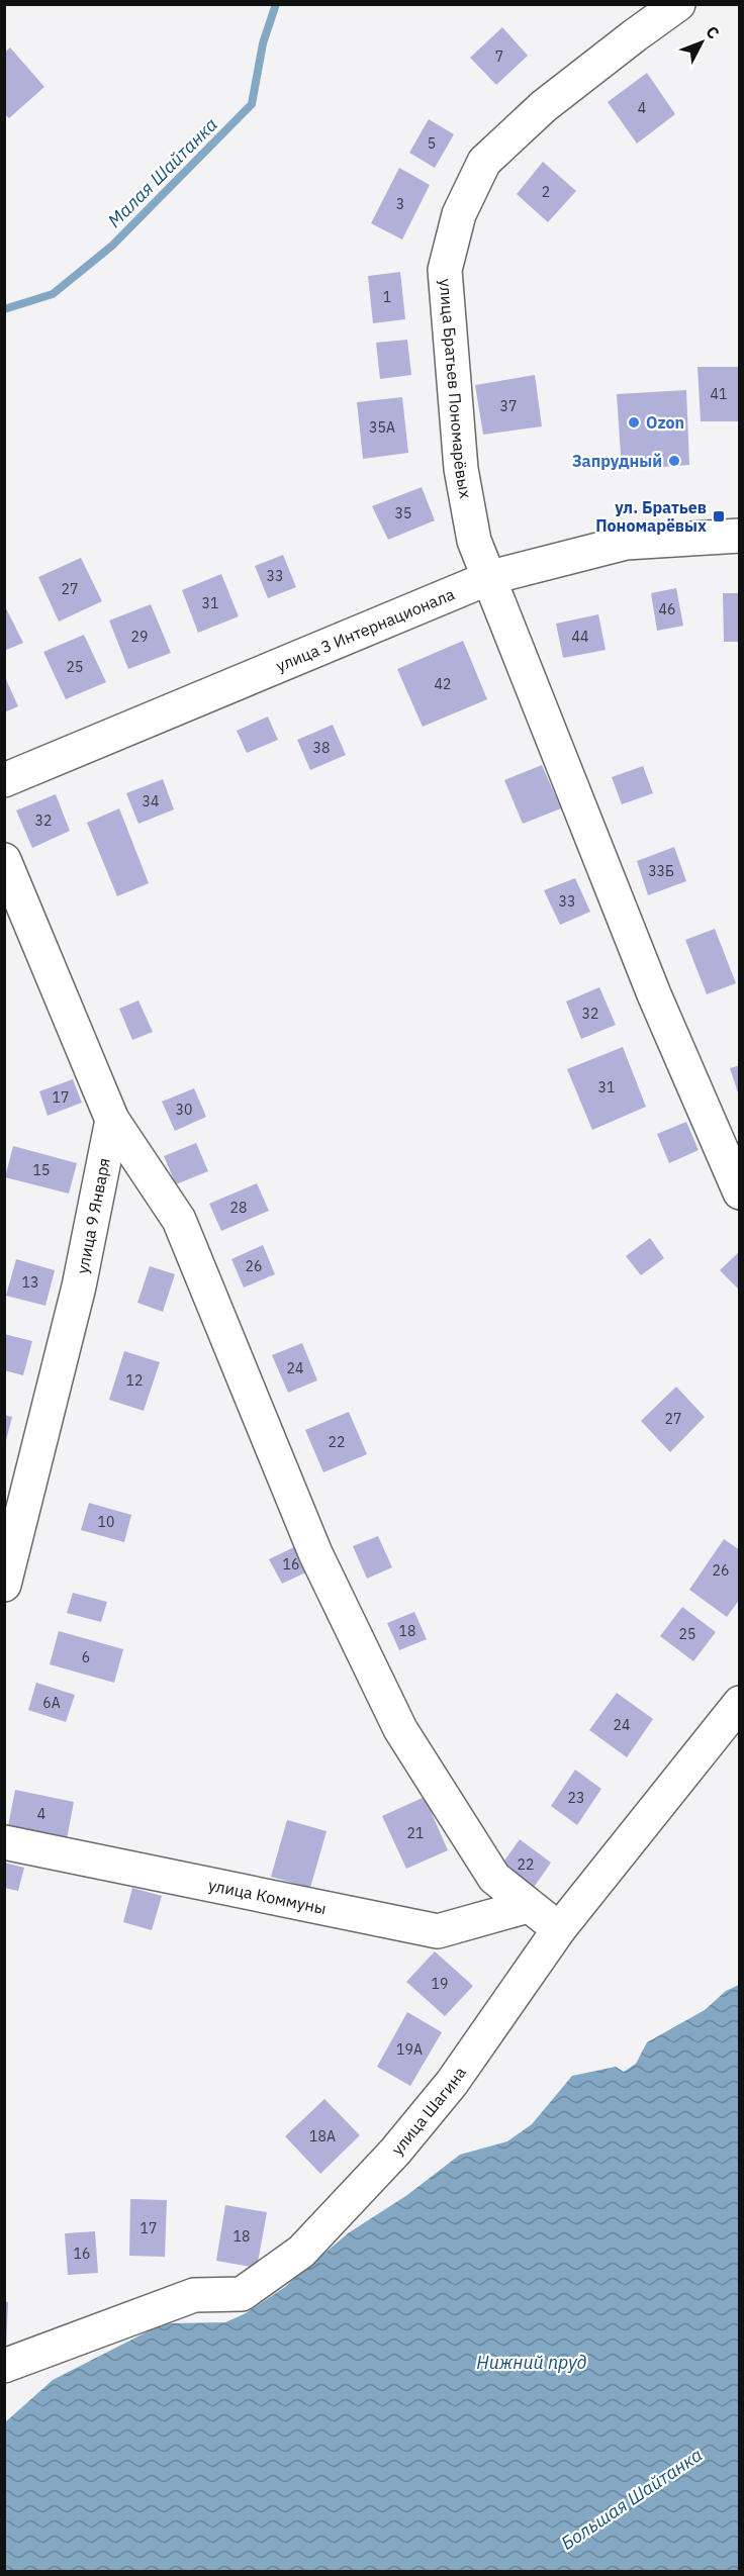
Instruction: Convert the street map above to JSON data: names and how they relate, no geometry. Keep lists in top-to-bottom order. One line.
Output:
{"streets":{"street":["улица Братьев Пономарёвых","улица 3 Интернационала","улица 9 Января","улица Коммуны","улица Шагина"]},"crossings":[["улица Братьев Пономарёвых","улица 3 Интернационала"]],"water":["Малая Шайтанка","Нижний пруд","Большая Шайтанка"],"places":{"other":["Ozon","Запрудный"],"transit":["ул. Братьев Пономарёвых"]},"house_numbers":["7","4","5","2","3","1","41","37","35А","35","33","27","31","46","29","44","25","42","38","34","32","33Б","33","32","31","17","30","15","28","26","13","24","12","27","22","10","16","26","18","25","6","6А","24","23","4","21","22","19","19А","18А","17","18","16"],"north":"top right"}
